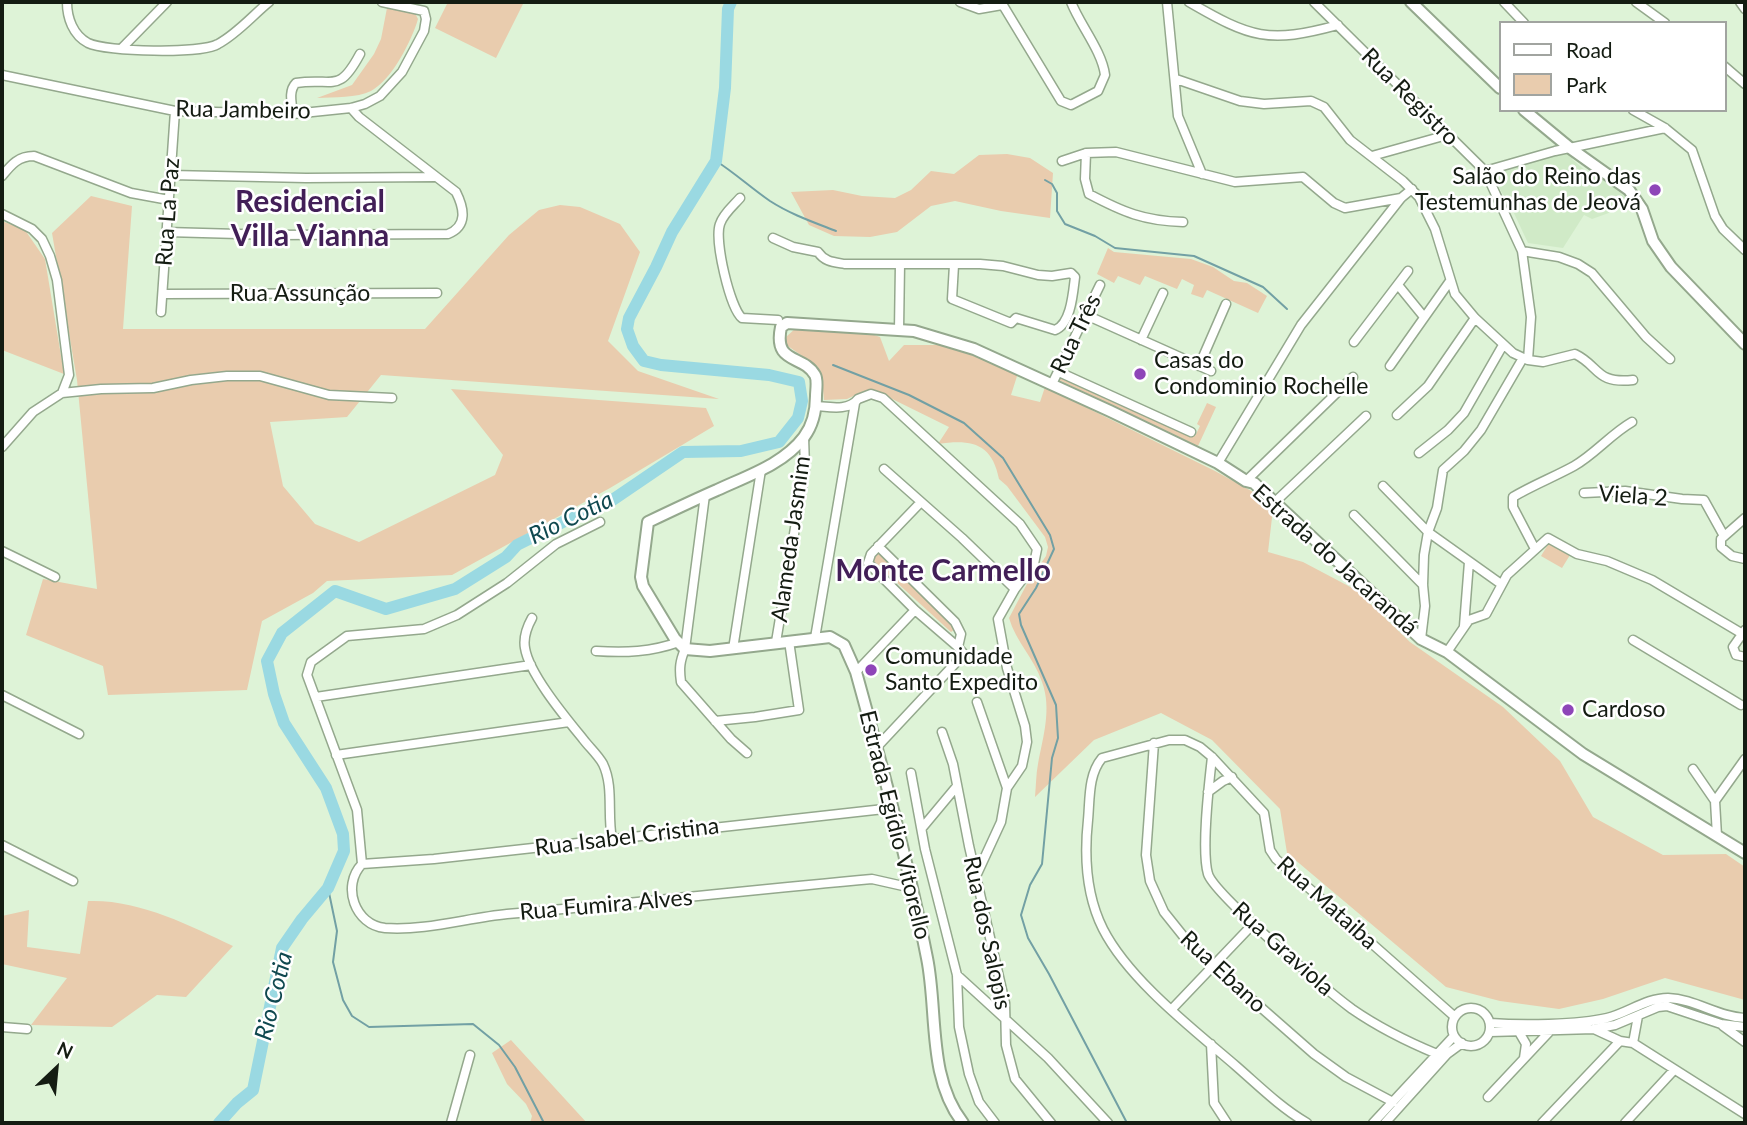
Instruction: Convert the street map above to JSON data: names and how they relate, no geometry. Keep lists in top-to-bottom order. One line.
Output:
{"streets":{"street":["Rua Registro","Rua Jambeiro","Rua La Paz","Rua Assunção","Rua Três","Viela 2","Alameda Jasmim","Estrada do Jacarandá","Estrada Egídio Vitorello","Rua Isabel Cristina","Rua Mataiba","Rua Fumira Alves","Rua dos Salopis","Rua Graviola","Rua Ebano"]},"crossings":[["Rua Jambeiro","Rua La Paz"],["Rua La Paz","Rua Assunção"],["Rua Três","Estrada do Jacarandá"],["Alameda Jasmim","Estrada Egídio Vitorello"],["Estrada Egídio Vitorello","Rua Isabel Cristina"],["Estrada Egídio Vitorello","Rua Fumira Alves"],["Rua Isabel Cristina","Rua Fumira Alves"],["Rua Mataiba","Rua Graviola"],["Rua Mataiba","Rua Ebano"]],"districts":["Residencial Villa Vianna","Monte Carmello"],"water":["Rio Cotia"],"places":["Salão do Reino das Testemunhas de Jeová","Casas do Condominio Rochelle","Comunidade Santo Expedito","Cardoso"],"legend":["Road","Park"],"north":"top right"}
